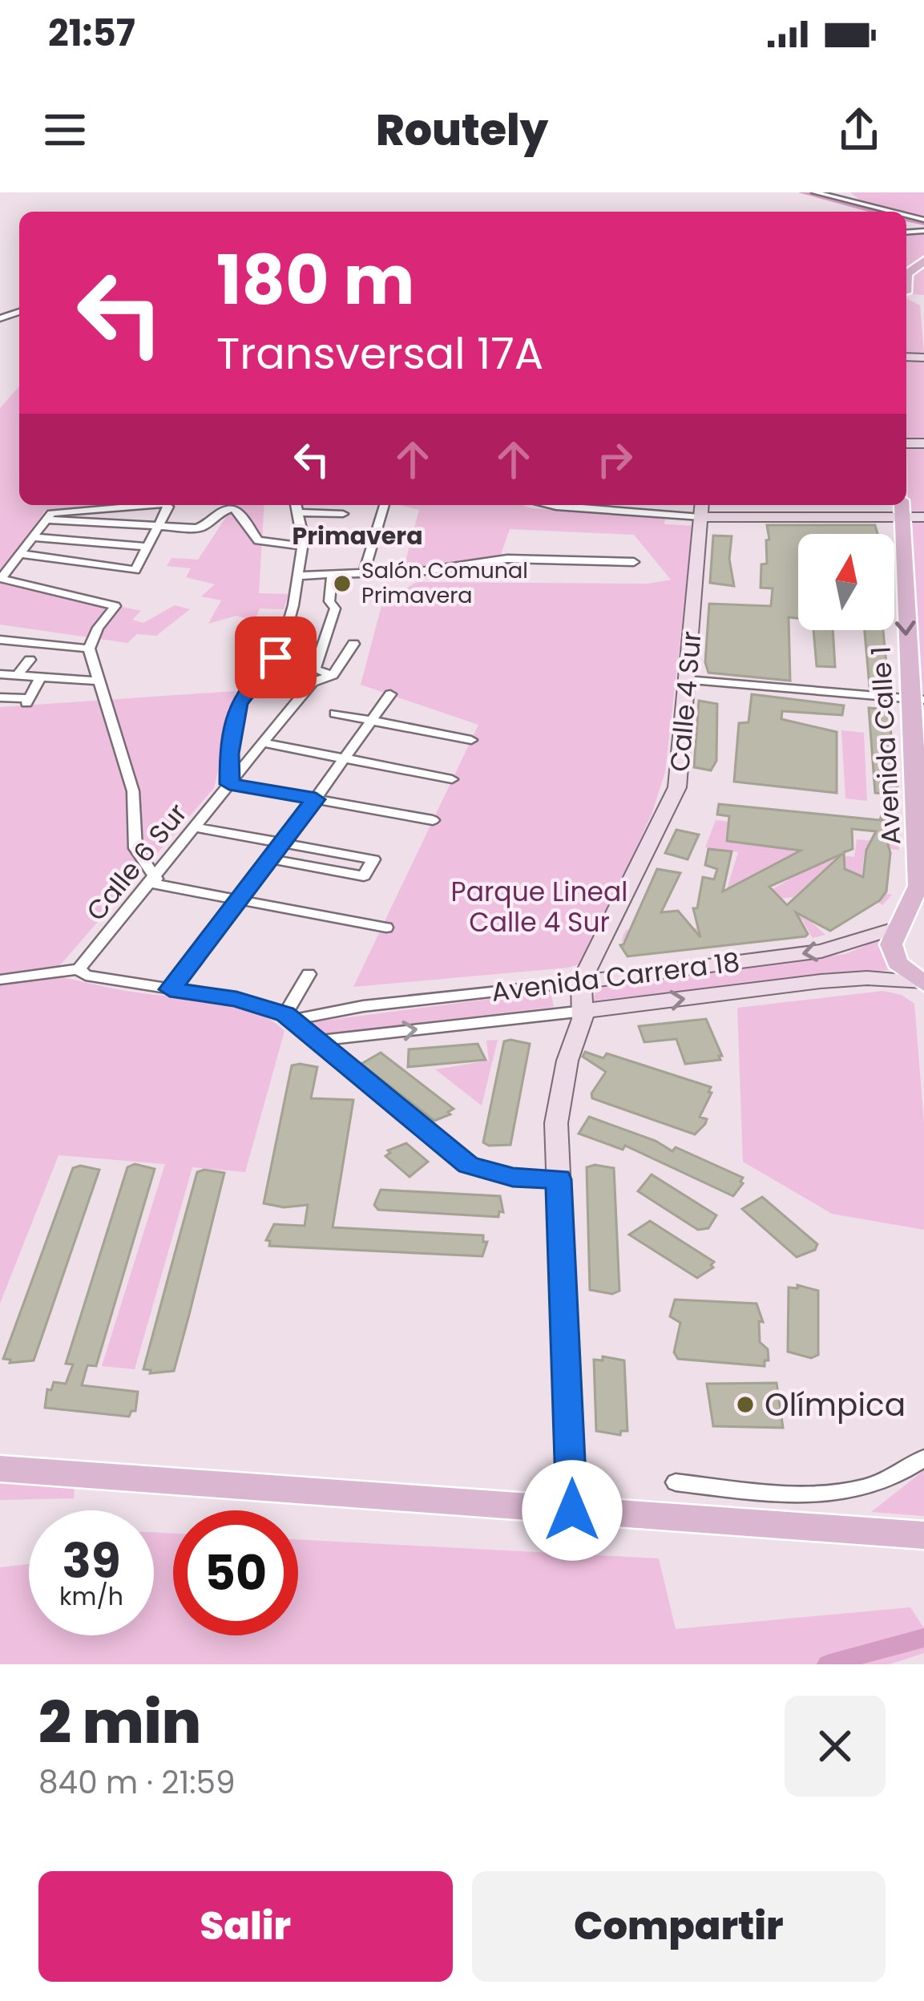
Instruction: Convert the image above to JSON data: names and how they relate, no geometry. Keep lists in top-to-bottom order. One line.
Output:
{"streets":{"main road":["Calle 4 Sur","Avenida Calle 1","Avenida Carrera 18"],"street":["Calle 6 Sur"]},"crossings":[["Calle 4 Sur","Avenida Carrera 18"],["Avenida Calle 1","Avenida Carrera 18"]],"one_way":["Avenida Calle 1"],"districts":["Primavera"],"parks":["Parque Lineal Calle 4 Sur"],"places":["Salón Comunal Primavera","Olímpica"],"north":"top","page":{"status":"21:57","header":"Routely","turn":["180 m","Transversal 17A"],"speed":"39 km/h","limit":"50","heading":["2 min","840 m · 21:59"],"buttons":["Salir","Compartir"]}}
